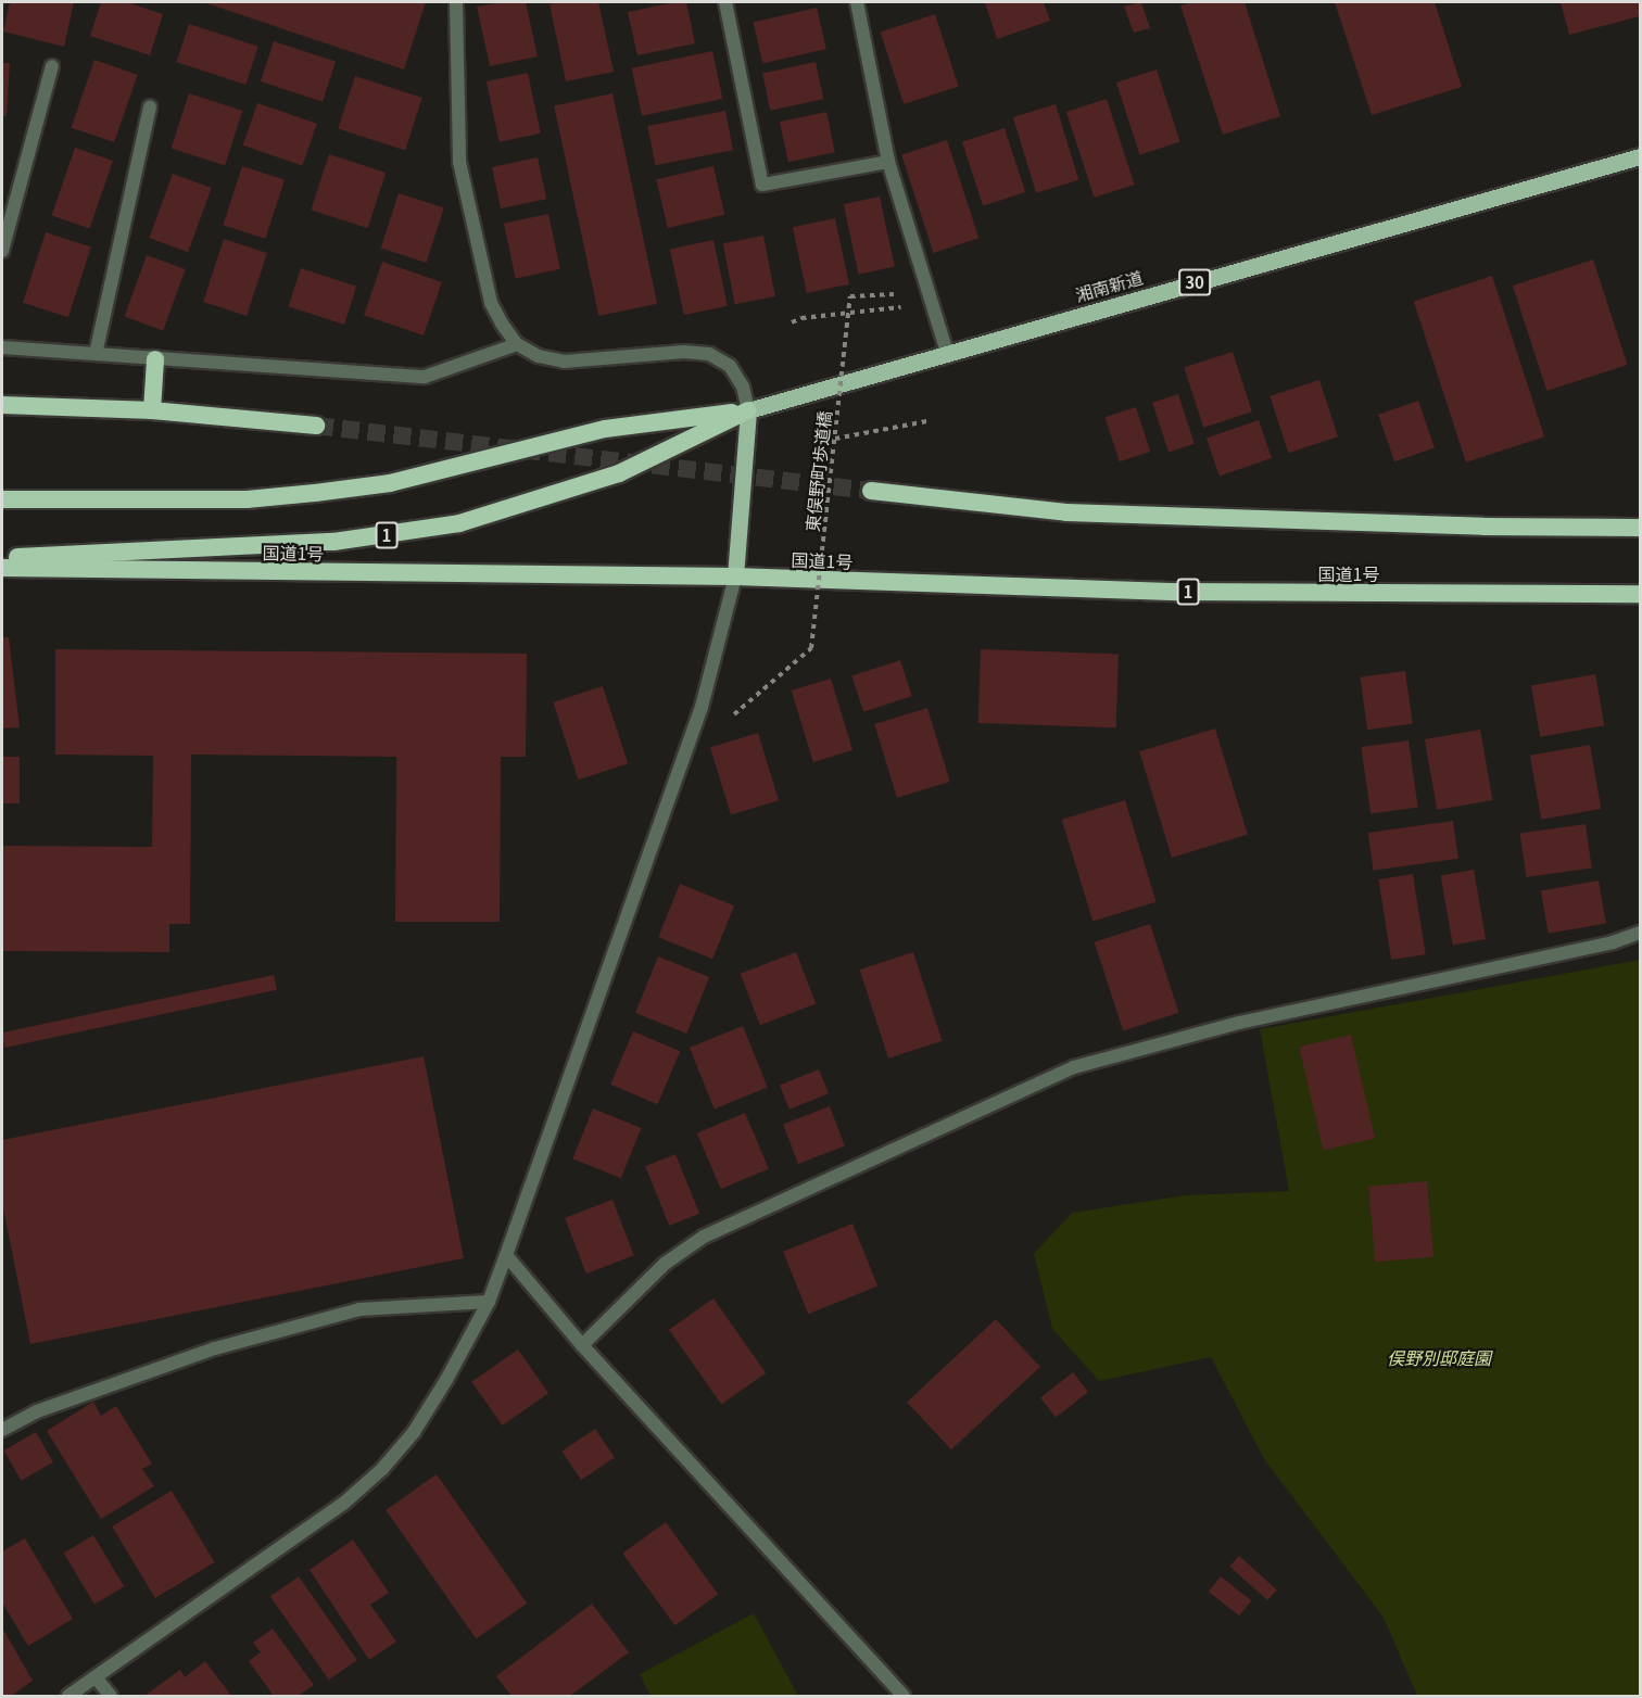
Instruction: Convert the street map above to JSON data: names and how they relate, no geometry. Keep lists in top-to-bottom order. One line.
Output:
{"streets":{"highway":["1","国道1号"],"main road":["30","湘南新道"],"path":["東俣野町歩道橋"]},"crossings":[["湘南新道","1"]],"parks":["俣野別邸庭園"]}
